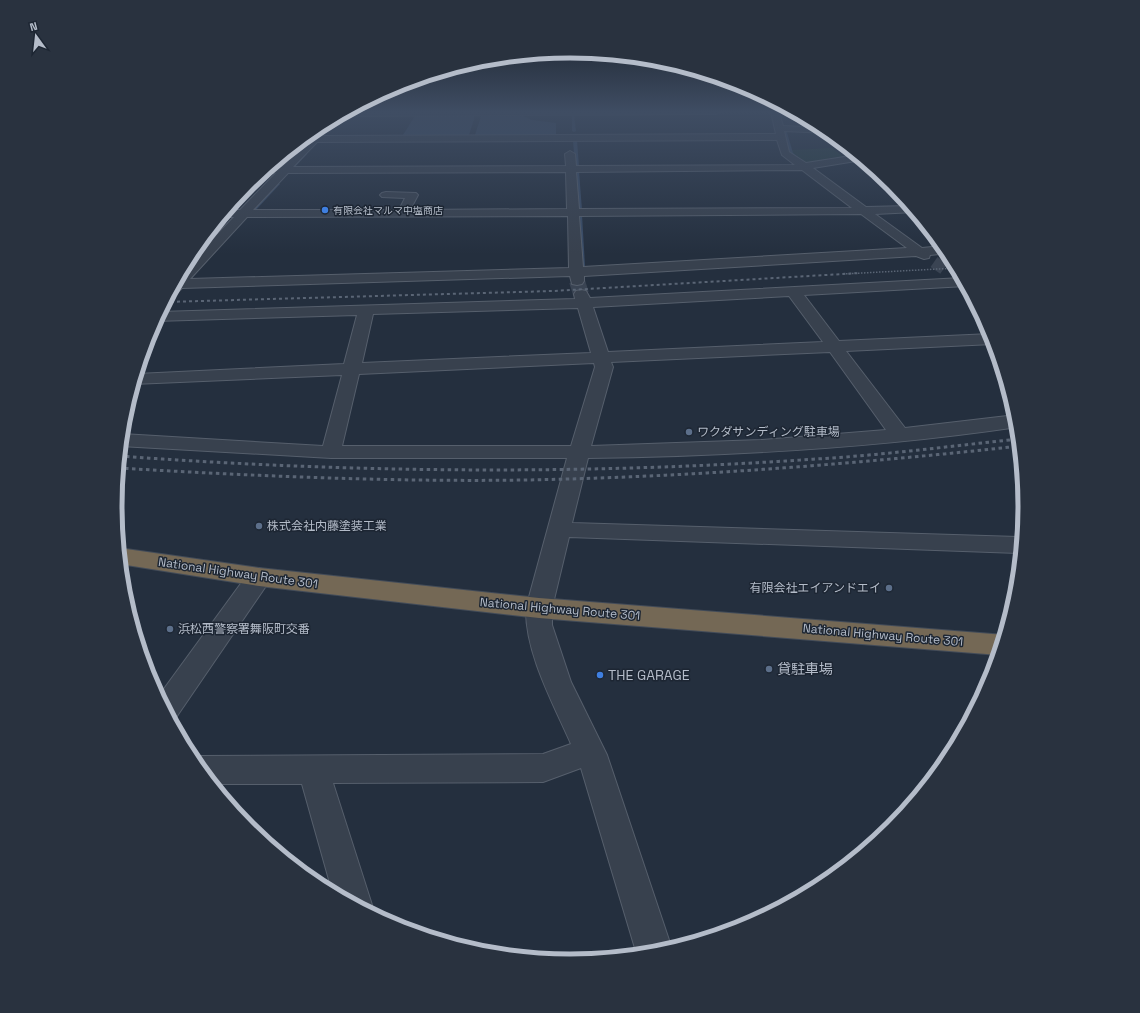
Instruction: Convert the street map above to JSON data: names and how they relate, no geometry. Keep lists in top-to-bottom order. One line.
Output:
{"streets":{"highway":["National Highway Route 301"]},"places":["有限会社マルマ中塩商店","ワクダサンディング駐車場","株式会社内藤塗装工業","有限会社エイアンドエイ","浜松西警察署舞阪町交番","貸駐車場","THE GARAGE"],"north":"top"}
